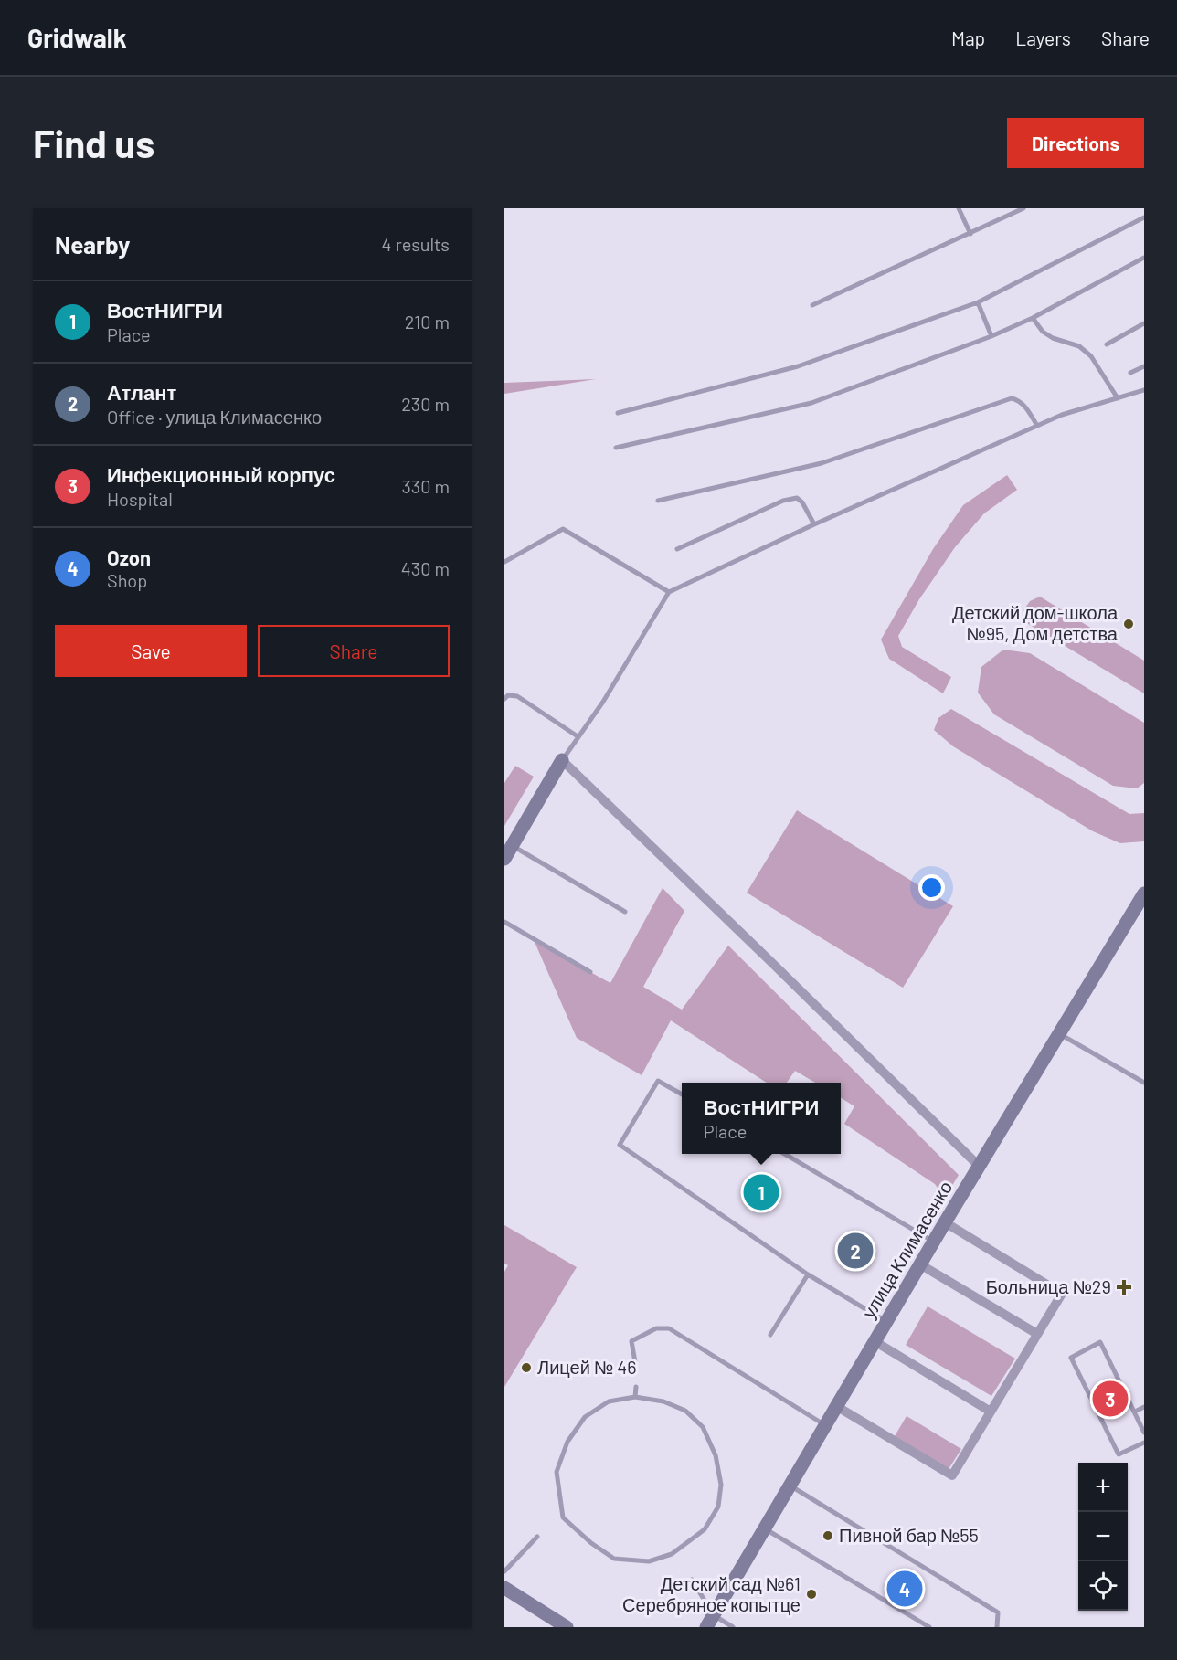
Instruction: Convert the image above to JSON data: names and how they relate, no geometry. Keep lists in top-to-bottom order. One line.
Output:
{"streets":{"street":["улица Климасенко"]},"places":{"other":["Детский дом-школа №95, Дом детства","Лицей № 46","Пивной бар №55","Детский сад №61 Серебряное копытце"],"health":["Больница №29"]},"page":{"header":"Gridwalk","nav":["Map","Layers","Share"],"buttons":["Directions",["Save","Share"]],"title":"Find us","heading":["Nearby","4 results"],"list":[{"mark":"1","name":"ВостНИГРИ","note":"Place","value":"210 m"},{"mark":"2","name":"Атлант","note":"Office · улица Климасенко","value":"230 m"},{"mark":"3","name":"Инфекционный корпус","note":"Hospital","value":"330 m"},{"mark":"4","name":"Ozon","note":"Shop","value":"430 m"}],"popup":["ВостНИГРИ","Place"],"pins":["1","2","3","4"],"map_buttons":["+","−"]}}
